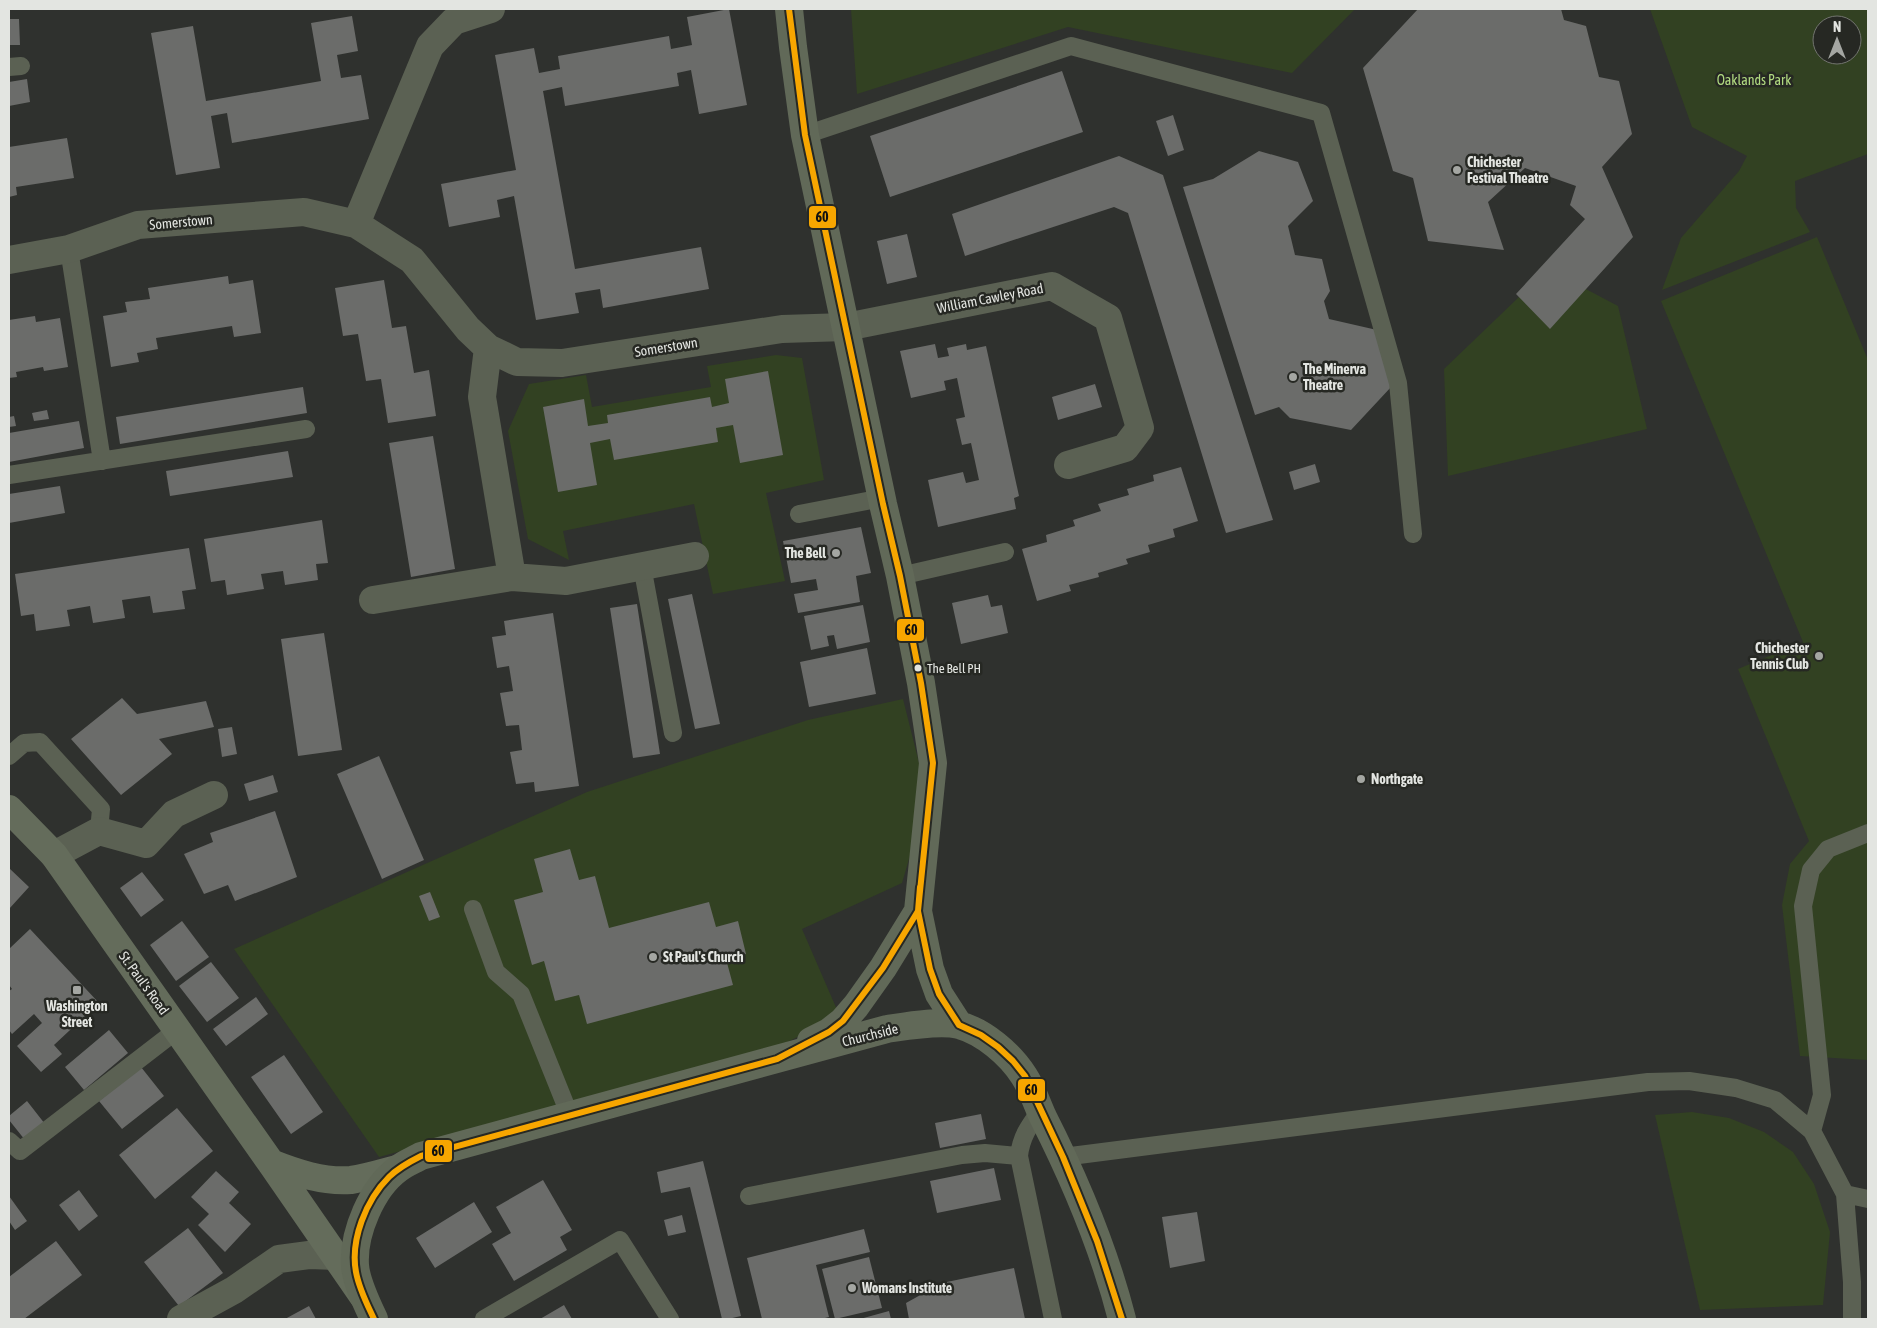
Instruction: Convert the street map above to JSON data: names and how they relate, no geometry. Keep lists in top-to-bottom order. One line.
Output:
{"streets":{"main road":["St. Paul's Road","Churchside"],"street":["Somerstown","William Cawley Road"]},"crossings":[["Somerstown","William Cawley Road"],["St. Paul's Road","Churchside"]],"parks":["Oaklands Park"],"places":{"other":["Chichester Festival Theatre","The Minerva Theatre","The Bell","Chichester Tennis Club","The Bell PH","Northgate","St Paul's Church","Womans Institute"],"transit":["Washington Street"]},"lines":["transit line 60"],"north":"top"}
